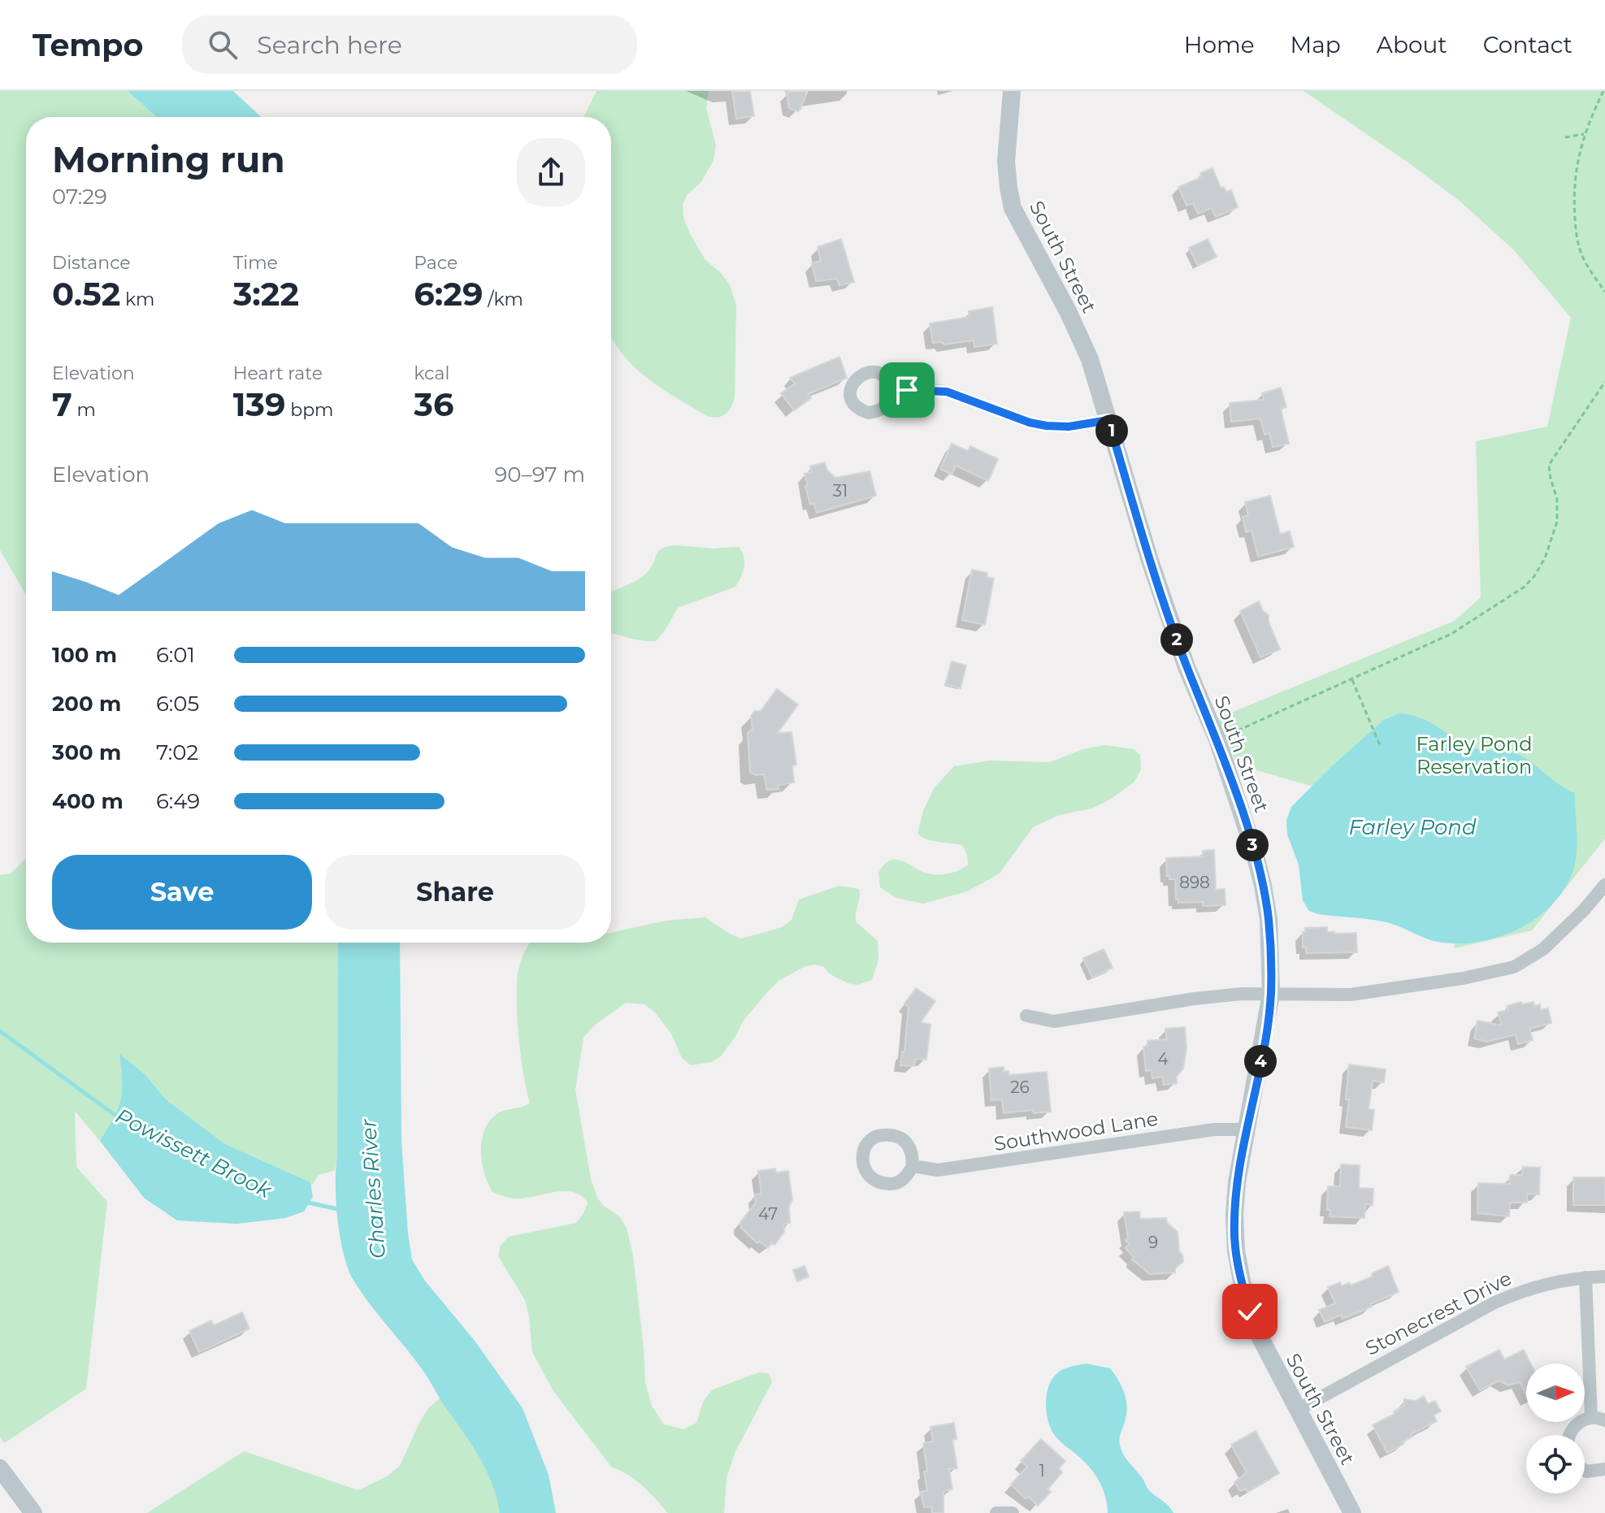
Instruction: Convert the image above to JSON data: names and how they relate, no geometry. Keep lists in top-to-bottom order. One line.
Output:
{"streets":{"street":["South Street","Southwood Lane","Stonecrest Drive"]},"crossings":[["South Street","Southwood Lane"],["South Street","Stonecrest Drive"]],"water":["Farley Pond","Powissett Brook","Charles River"],"parks":["Farley Pond Reservation"],"house_numbers":["31","898","4","26","47","9","1"],"north":"right","page":{"header":"Tempo","search":"Search here","nav":["Home","Map","About","Contact"],"heading":["Morning run","07:29"],"stats":[["Distance","0.52 km"],["Time","3:22"],["Pace","6:29 /km"],["Elevation","7 m"],["Heart rate","139 bpm"],["kcal","36"]],"pins":["1","2","3","4"],"chart":["Elevation","90–97 m"],"list":[{"name":"100 m","note":"6:01"},{"name":"200 m","note":"6:05"},{"name":"300 m","note":"7:02"},{"name":"400 m","note":"6:49"}],"buttons":["Save","Share"]}}
